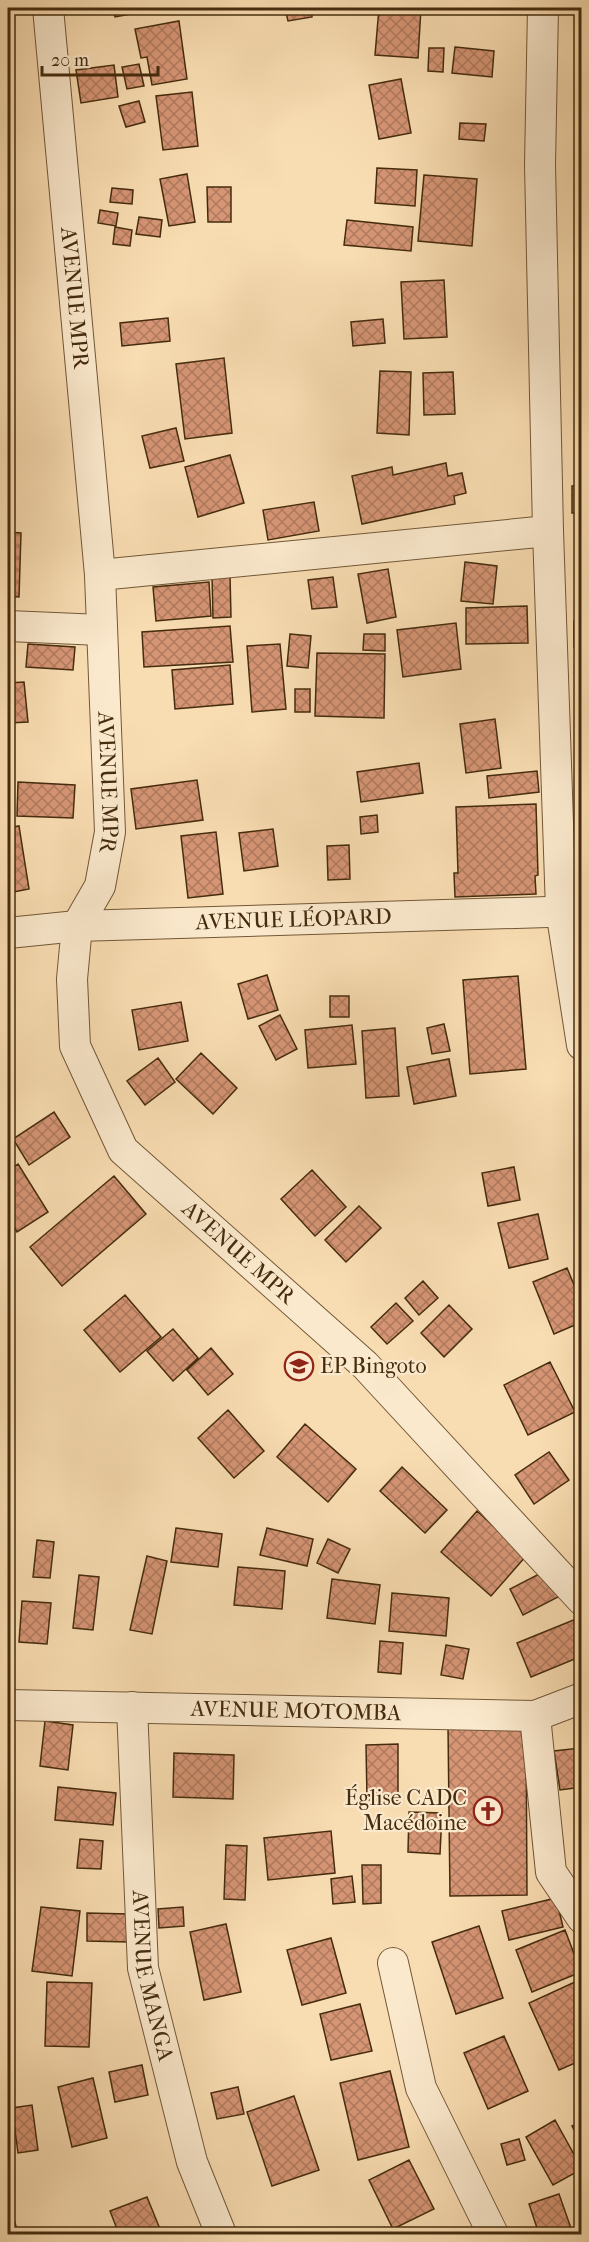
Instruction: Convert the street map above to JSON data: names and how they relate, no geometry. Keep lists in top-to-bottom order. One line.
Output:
{"streets":{"street":["AVENUE MPR","AVENUE LÉOPARD","AVENUE MOTOMBA","AVENUE MANGA"]},"crossings":[["AVENUE MPR","AVENUE LÉOPARD"],["AVENUE MOTOMBA","AVENUE MANGA"]],"places":{"school or university":["EP Bingoto"],"church":["Église CADC Macédoine"]},"scale_bar":"20 m"}
